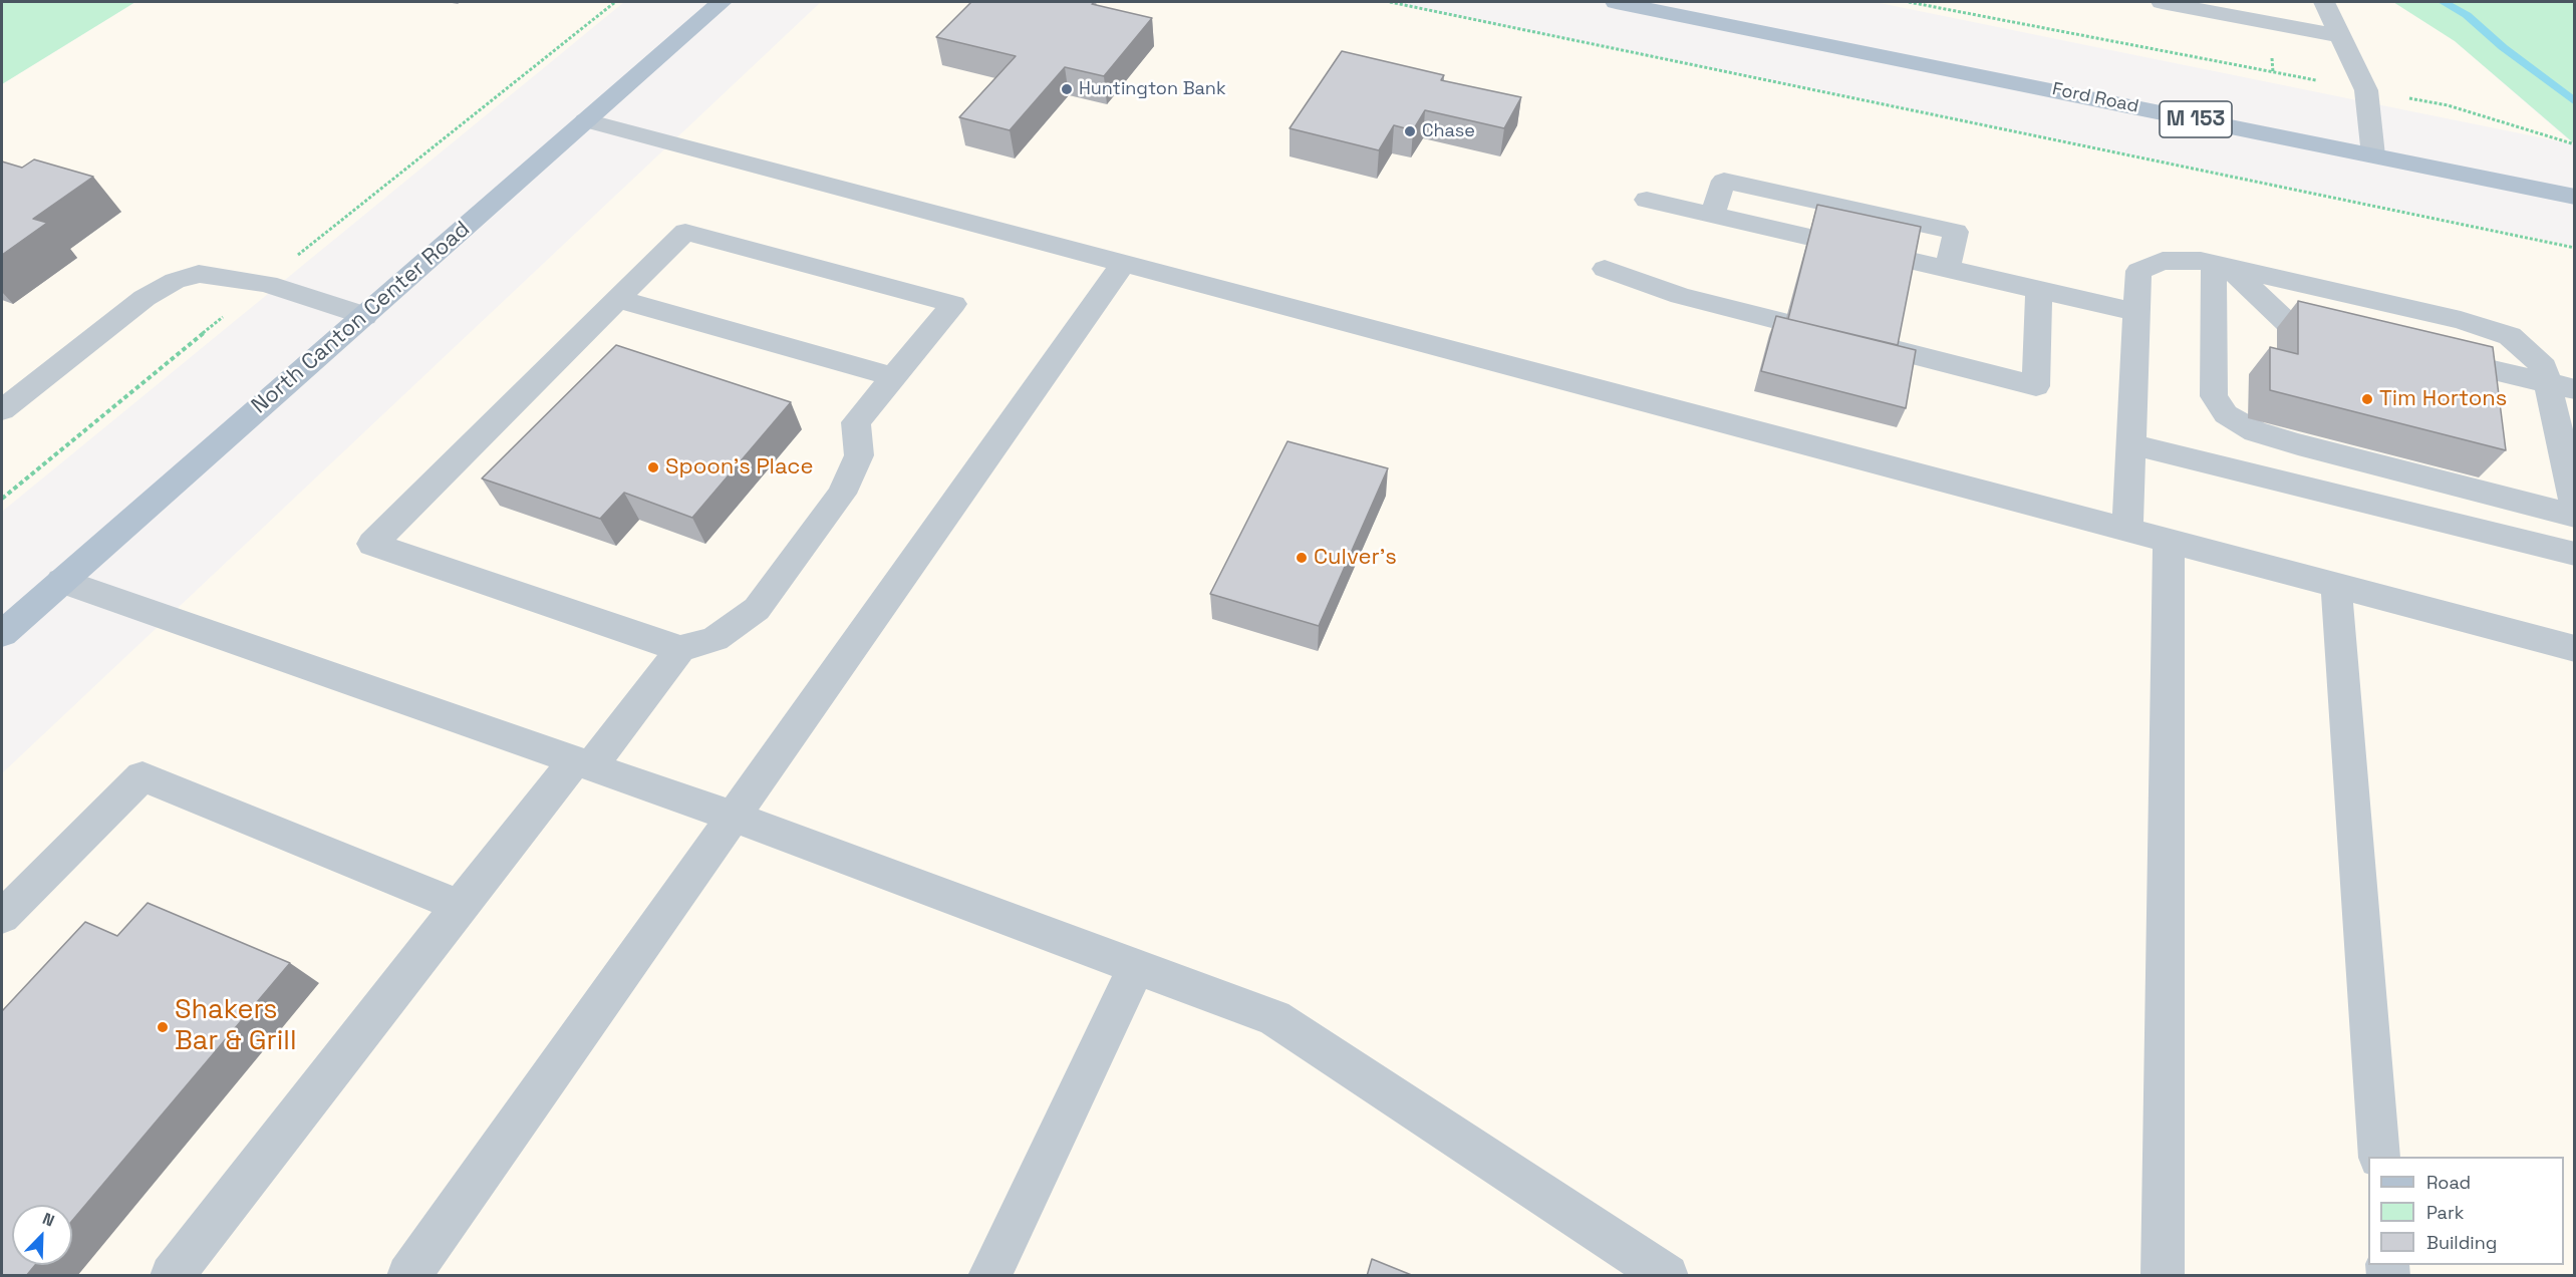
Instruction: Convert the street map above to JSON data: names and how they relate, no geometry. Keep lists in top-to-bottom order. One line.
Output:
{"streets":{"main road":["Ford Road","M 153","North Canton Center Road"]},"places":["Huntington Bank","Chase","Tim Hortons","Spoon's Place","Culver's","Shakers Bar & Grill"],"legend":["Road","Park","Building"],"north":"top right"}
